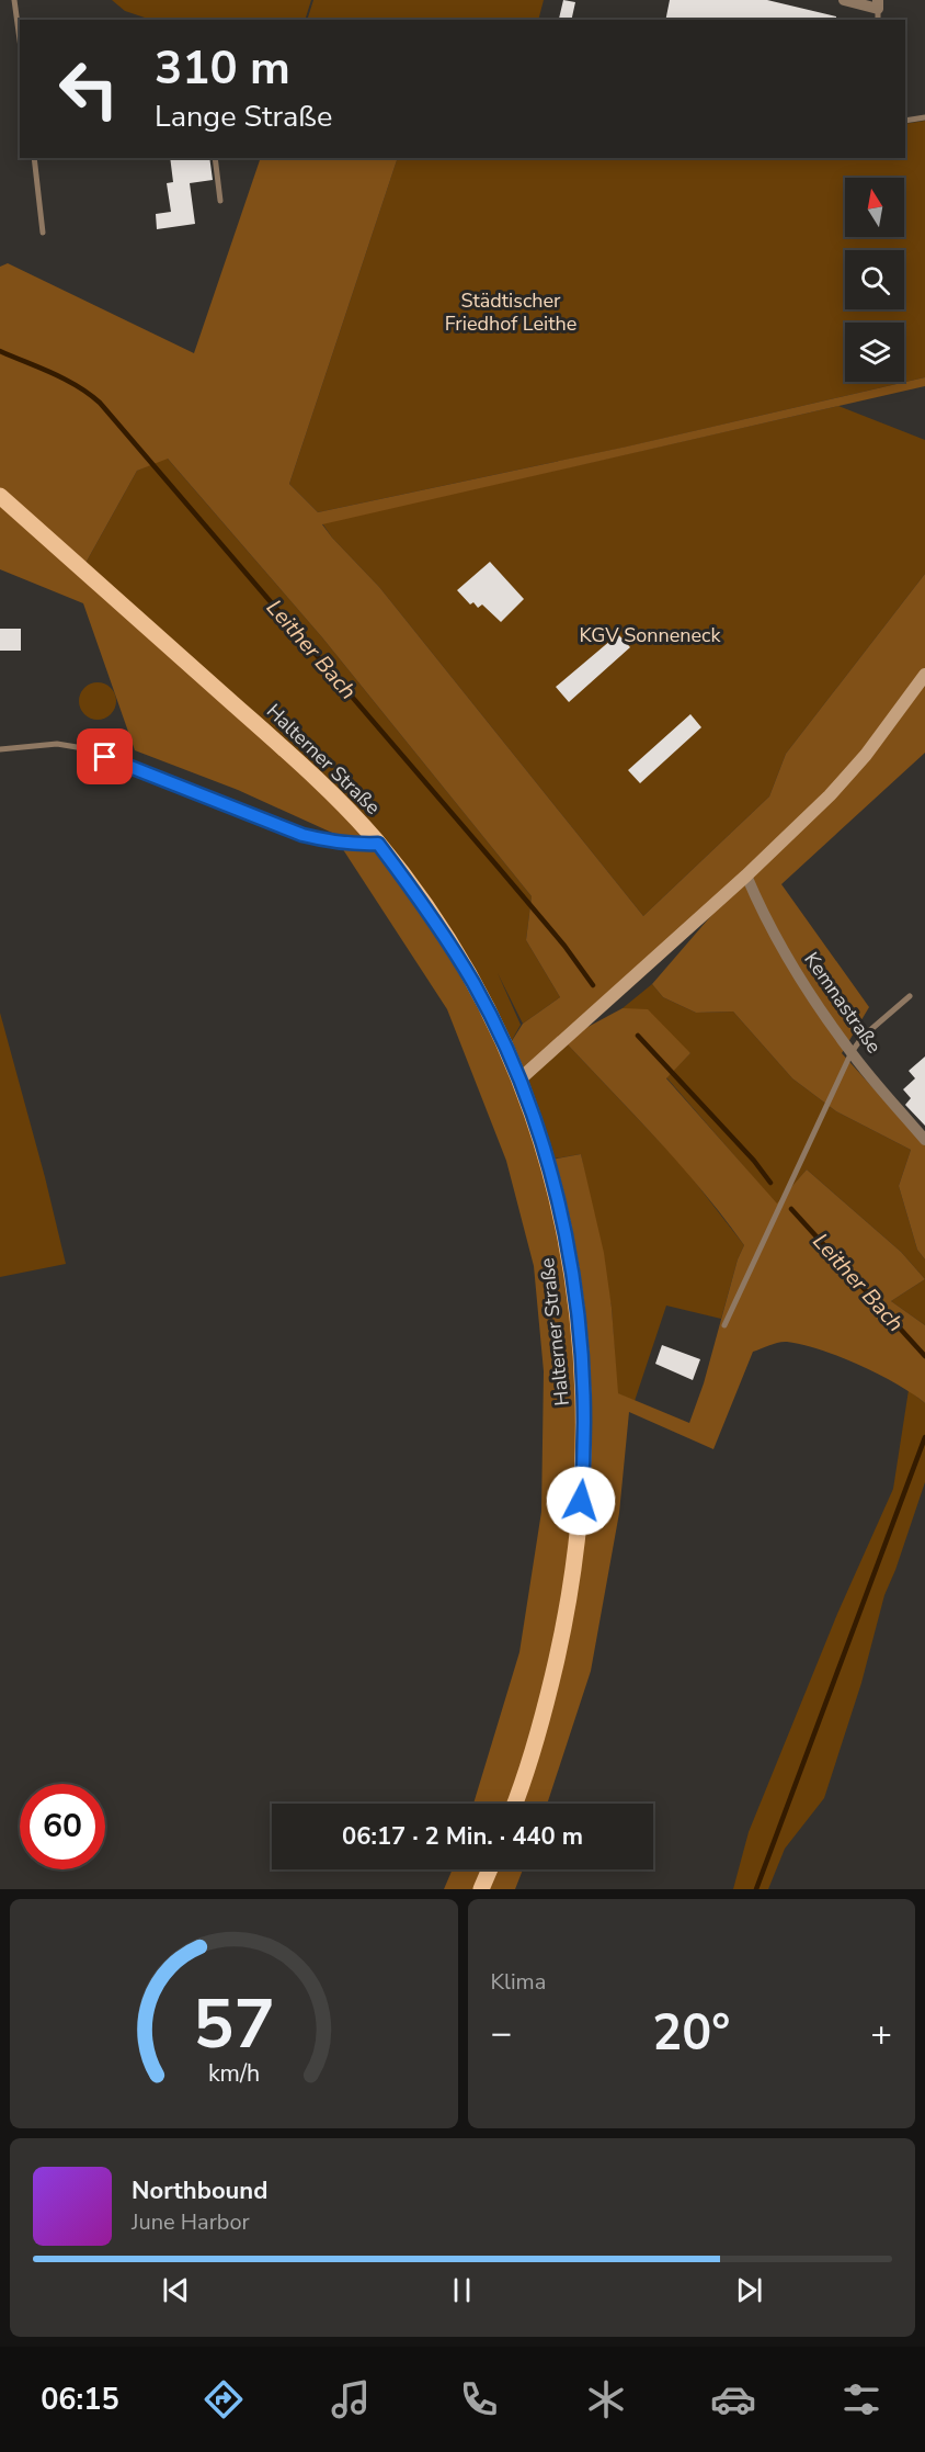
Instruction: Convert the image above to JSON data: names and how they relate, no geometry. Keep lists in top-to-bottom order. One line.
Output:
{"streets":{"main road":["Halterner Straße"],"street":["Kemnastraße"]},"water":["Leither Bach"],"parks":["Städtischer Friedhof Leithe","KGV Sonneneck"],"north":"top","page":{"turn":["310 m","Lange Straße"],"limit":"60","trip":"06:17 · 2 Min. · 440 m","tile":"Klima","heat":["−","20°","+"],"song":["Northbound","June Harbor"],"tabs":"06:15","gauge":["57","km/h"]}}
